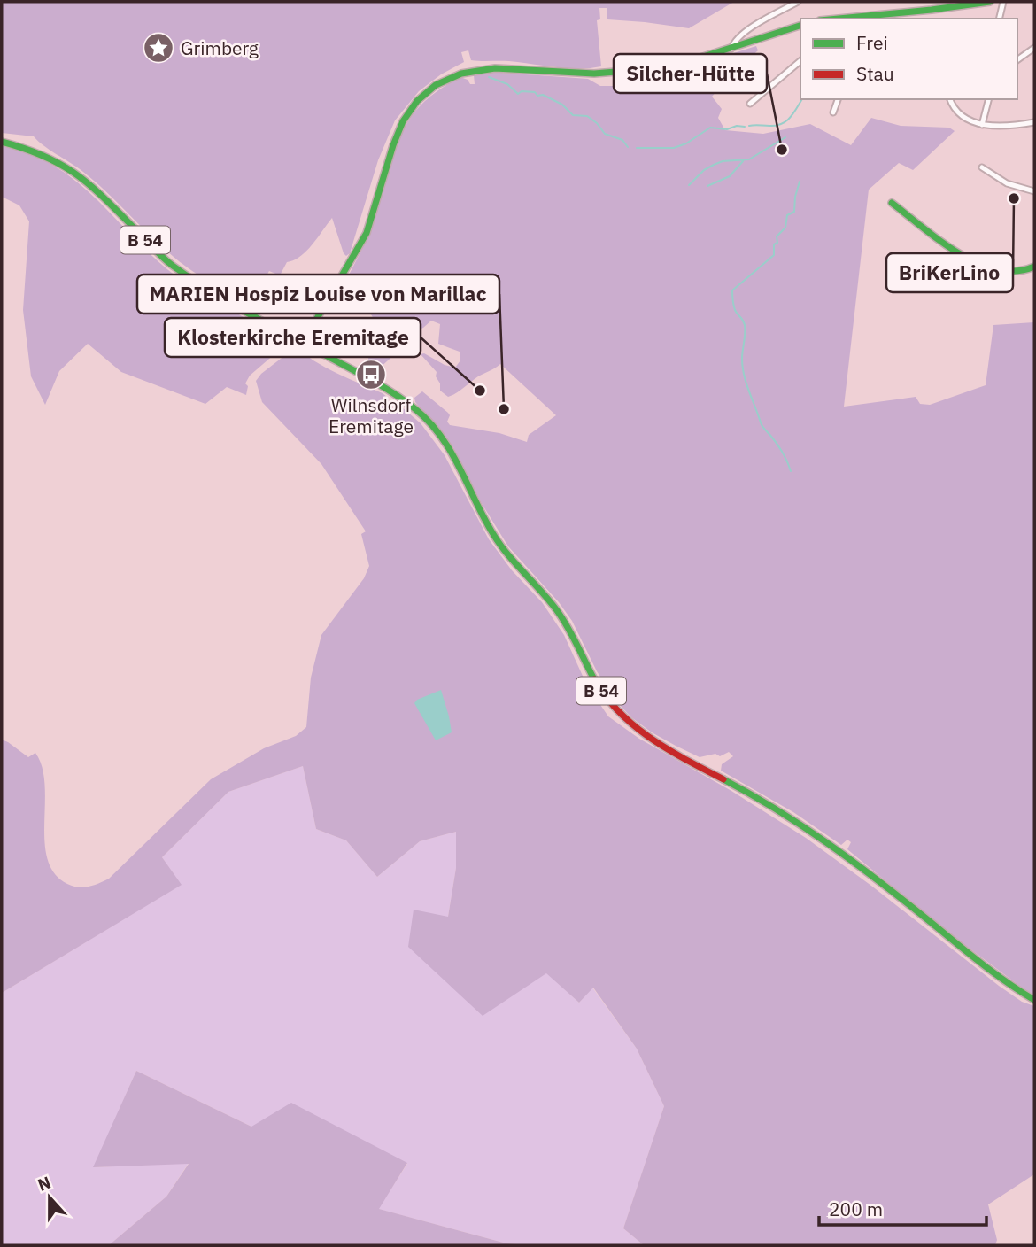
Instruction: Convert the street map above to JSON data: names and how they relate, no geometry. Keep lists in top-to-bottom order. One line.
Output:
{"streets":{"main road":["B 54"]},"places":{"place":["Grimberg"],"other":["Silcher-Hütte","BriKerLino","Klosterkirche Eremitage","MARIEN Hospiz Louise von Marillac"],"bus stop":["Wilnsdorf Eremitage"]},"legend":["Frei","Stau"],"scale_bar":"200 m","north":"top"}
